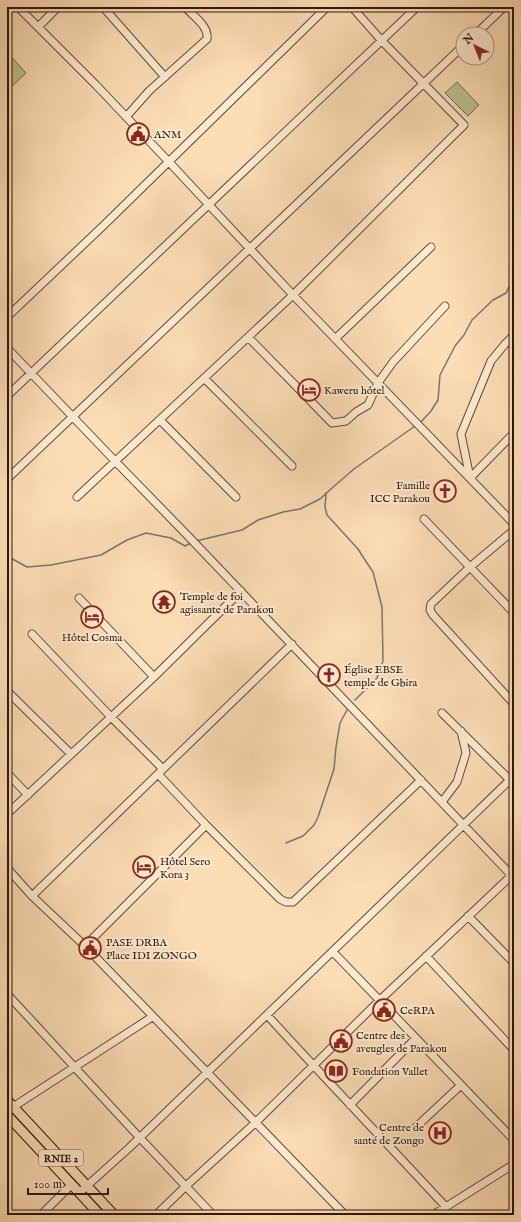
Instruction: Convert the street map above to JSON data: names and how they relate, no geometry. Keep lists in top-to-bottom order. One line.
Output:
{"streets":{"main road":["RNIE 2"]},"places":{"public building":["ANM","PASE DRBA Place IDI ZONGO","CeRPA","Centre des aveugles de Parakou"],"hotel":["Kaweru hôtel","Hôtel Cosma","Hôtel Sero Kora 3"],"church":["Famille ICC Parakou","Église EBSE temple de Gbira"],"temple":["Temple de foi agissante de Parakou"],"library":["Fondation Vallet"],"hospital":["Centre de santé de Zongo"]},"scale_bar":"100 m","north":"top left"}
